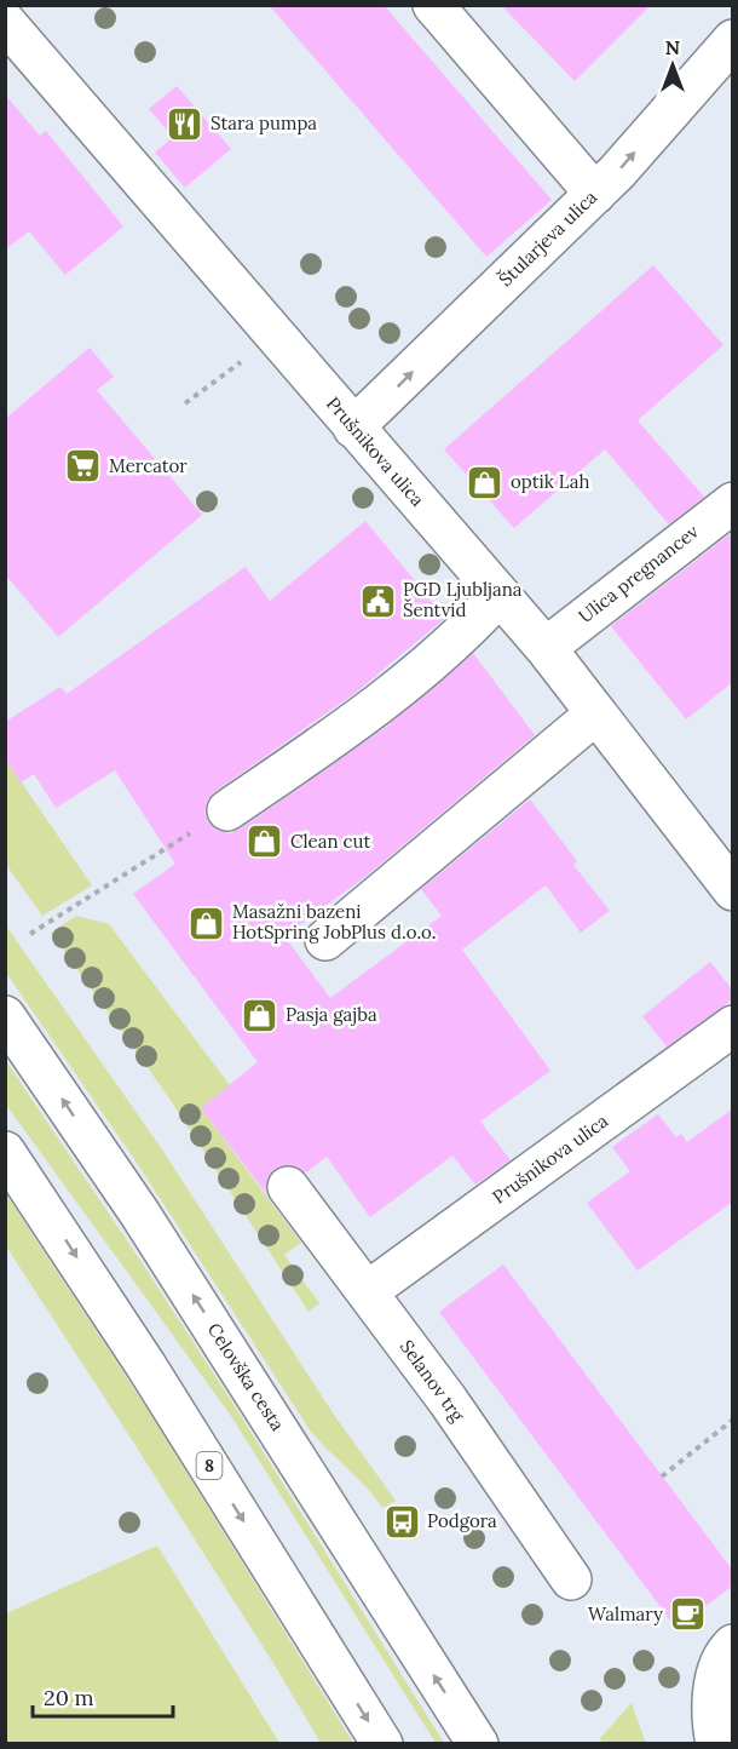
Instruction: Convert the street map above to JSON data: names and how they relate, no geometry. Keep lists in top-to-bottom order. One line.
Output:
{"streets":{"street":["Štularjeva ulica","Prušnikova ulica","Ulica pregnancev","Celovška cesta","Selanov trg","8"]},"crossings":[["Štularjeva ulica","Prušnikova ulica"],["Prušnikova ulica","Ulica pregnancev"],["Prušnikova ulica","Selanov trg"]],"one_way":["Štularjeva ulica"],"places":{"restaurant":["Stara pumpa"],"supermarket":["Mercator"],"shop":["optik Lah","Clean cut","Masažni bazeni HotSpring JobPlus d.o.o.","Pasja gajba"],"public building":["PGD Ljubljana Šentvid"],"bus stop":["Podgora"],"cafe":["Walmary"]},"scale_bar":"20 m","north":"top"}
